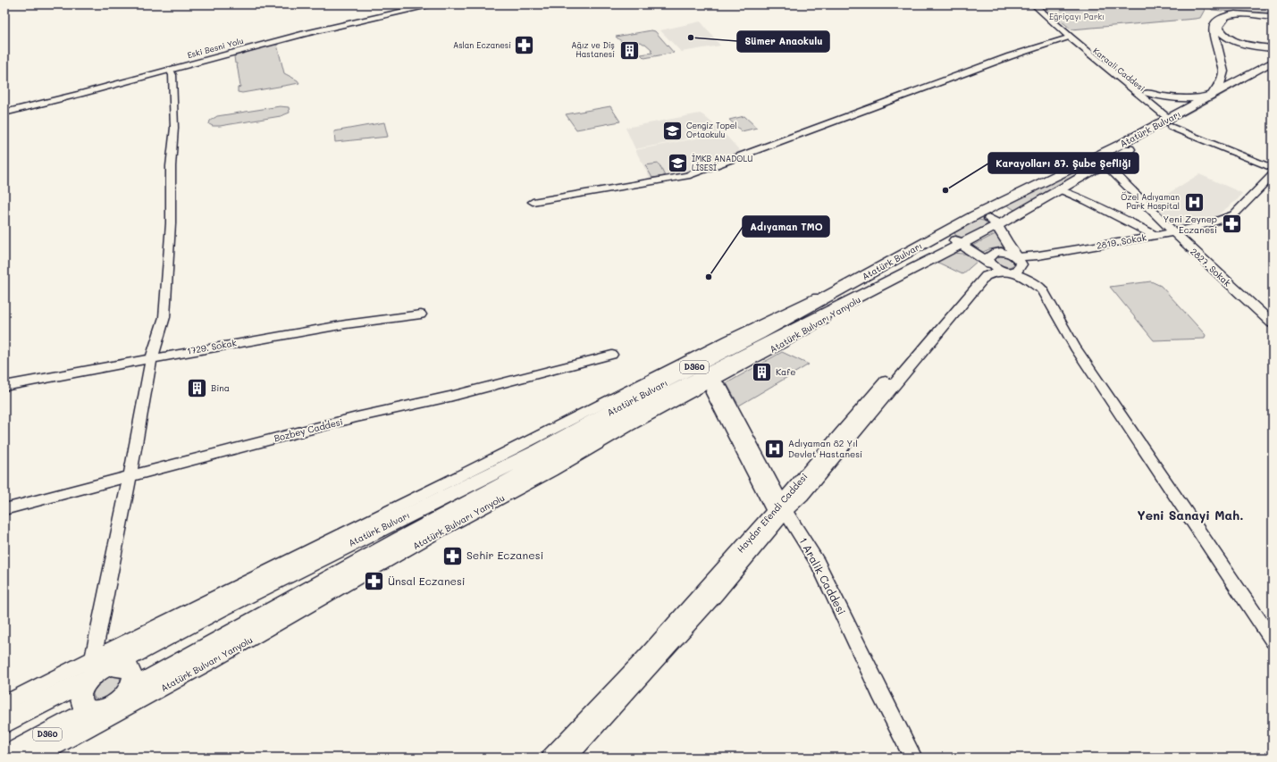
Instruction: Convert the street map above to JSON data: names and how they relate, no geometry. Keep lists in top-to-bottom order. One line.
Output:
{"streets":{"highway":["Atatürk Bulvarı","D360"],"main road":["Eski Besni Yolu","Karaali Caddesi","2819. Sokak","2827. Sokak","Haydar Efendi Caddesi","1 Aralik Caddesi"],"street":["Atatürk Bulvarı Yanyolu","1729. Sokak","Bozbey Caddesi"]},"crossings":[["Karaali Caddesi","Atatürk Bulvarı"],["Atatürk Bulvarı","2827. Sokak"],["Atatürk Bulvarı","Atatürk Bulvarı Yanyolu"],["Atatürk Bulvarı","D360"],["2819. Sokak","2827. Sokak"],["2819. Sokak","Haydar Efendi Caddesi"],["Atatürk Bulvarı Yanyolu","1 Aralik Caddesi"],["Haydar Efendi Caddesi","1 Aralik Caddesi"]],"districts":["Yeni Sanayi Mah."],"parks":["Eğriçayı Parkı"],"places":{"other":["Sümer Anaokulu","Karayolları 87. Şube Şefliği","Adıyaman TMO"],"pharmacy":["Aslan Eczanesi","Yeni Zeynep Eczanesi","Sehir Eczanesi","Ünsal Eczanesi"],"building":["Ağız ve Diş Hastanesi","Kafe","Bina"],"school or university":["Cengiz Topel Ortaokulu","İMKB ANADOLU LİSESİ"],"hospital":["Özel Adıyaman Park Hospital","Adıyaman 82 Yıl Devlet Hastanesi"]}}
